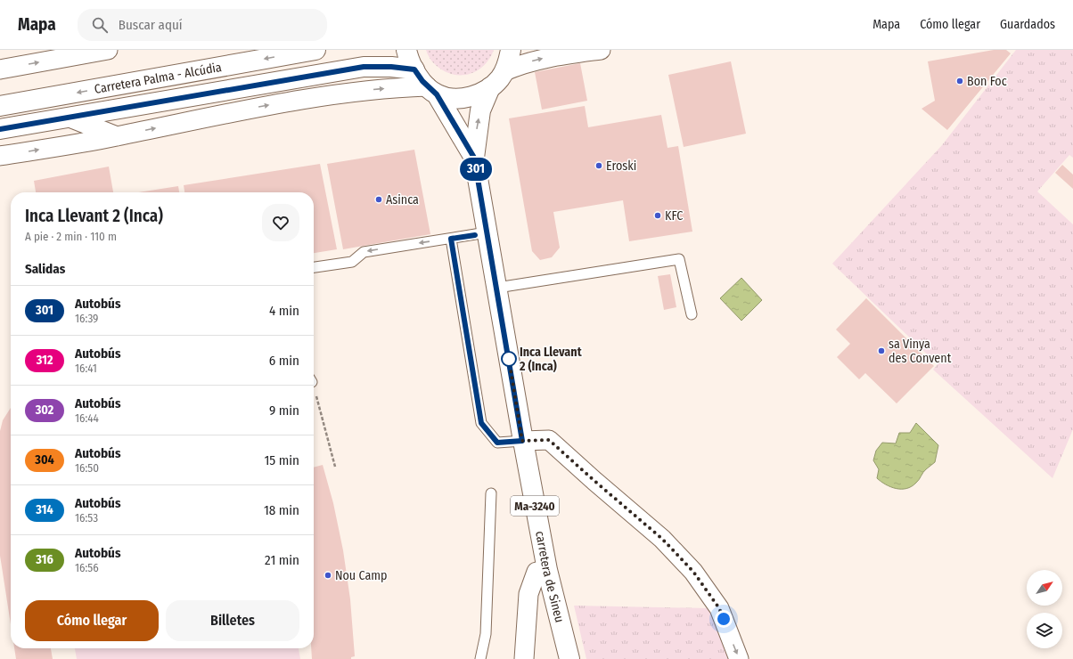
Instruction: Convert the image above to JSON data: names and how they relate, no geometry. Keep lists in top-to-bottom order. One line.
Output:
{"streets":{"main road":["Carretera Palma - Alcúdia","Ma-3240","carretera de Sineu"]},"crossings":[["Carretera Palma - Alcúdia","Ma-3240"],["Ma-3240","carretera de Sineu"]],"places":["Bon Foc","Eroski","Asinca","KFC","sa Vinya des Convent","Inca Llevant 2 (Inca)","Nou Camp"],"lines":["bus line 301"],"north":"top right","page":{"header":"Mapa","search":"Buscar aquí","nav":["Mapa","Cómo llegar","Guardados"],"on_map":"301","heading":[["Inca Llevant 2 (Inca)","A pie · 2 min · 110 m"],"Salidas"],"list":[{"mark":"301","name":"Autobús","note":"16:39","value":"4 min"},{"mark":"312","name":"Autobús","note":"16:41","value":"6 min"},{"mark":"302","name":"Autobús","note":"16:44","value":"9 min"},{"mark":"304","name":"Autobús","note":"16:50","value":"15 min"},{"mark":"314","name":"Autobús","note":"16:53","value":"18 min"},{"mark":"316","name":"Autobús","note":"16:56","value":"21 min"}],"buttons":["Cómo llegar","Billetes"]}}
